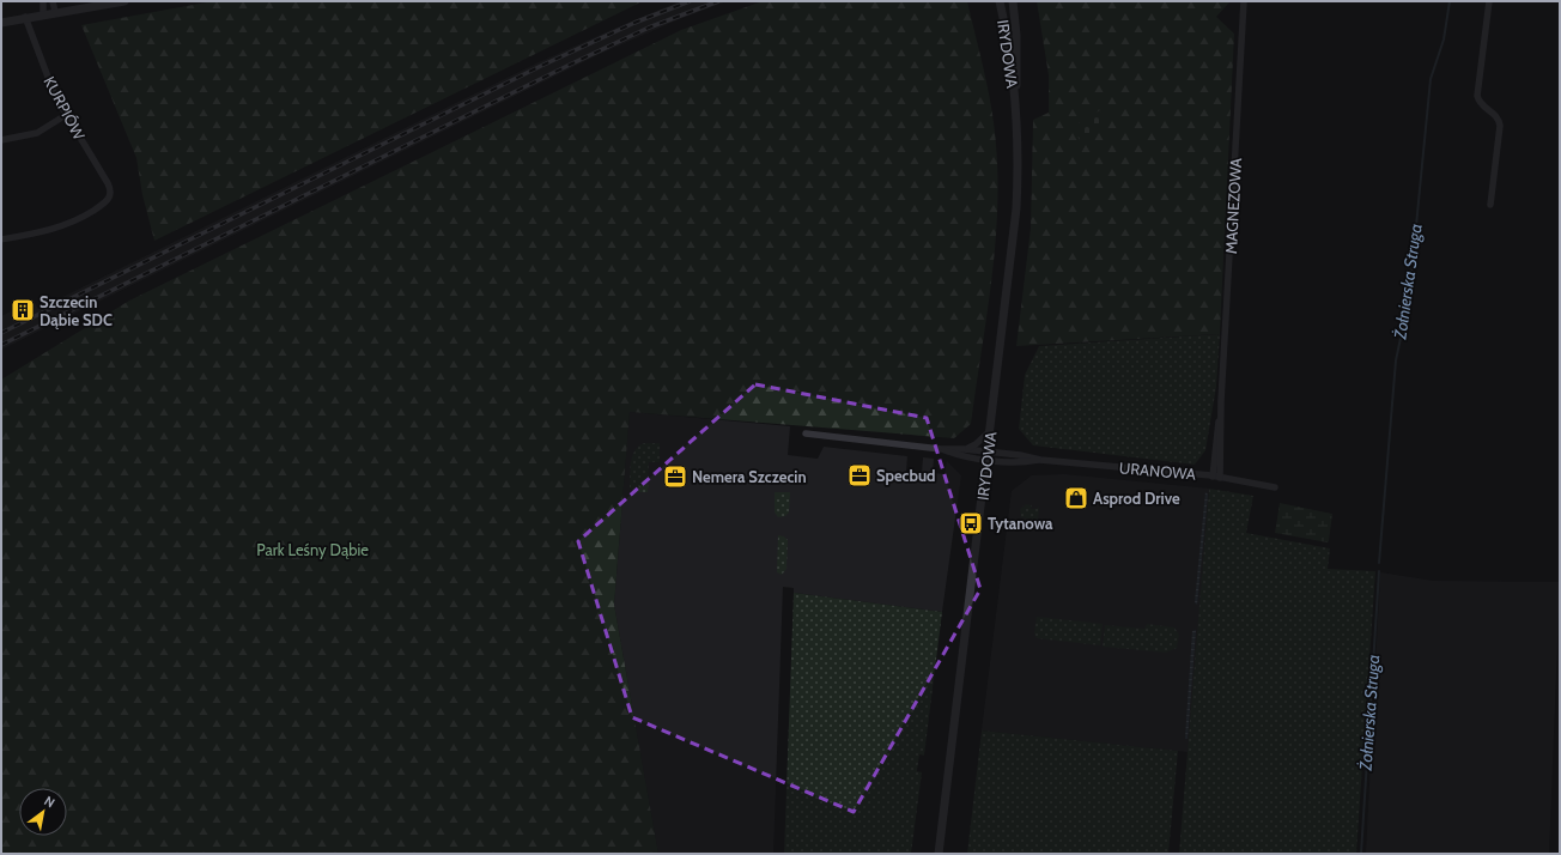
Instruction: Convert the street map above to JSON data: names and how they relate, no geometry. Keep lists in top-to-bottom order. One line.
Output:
{"streets":{"street":["IRYDOWA","KURPIÓW","MAGNEZOWA","URANOWA"]},"crossings":[["IRYDOWA","URANOWA"],["MAGNEZOWA","URANOWA"]],"water":["Żołnierska Struga"],"parks":["Park Leśny Dąbie"],"places":{"building":["Szczecin Dąbie SDC"],"office":["Specbud","Nemera Szczecin"],"shop":["Asprod Drive"],"bus stop":["Tytanowa"]},"north":"top right"}
